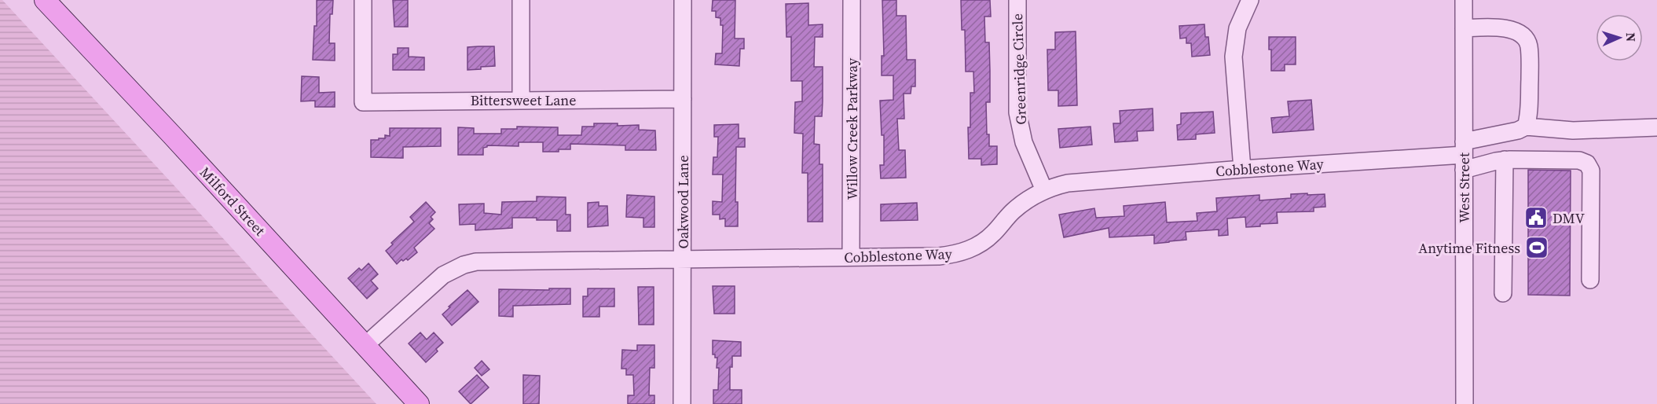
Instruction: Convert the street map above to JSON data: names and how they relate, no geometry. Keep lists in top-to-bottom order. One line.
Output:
{"streets":{"main road":["Milford Street"],"street":["Greenridge Circle","Bittersweet Lane","Willow Creek Parkway","Cobblestone Way","West Street","Oakwood Lane"]},"crossings":[["Greenridge Circle","Cobblestone Way"],["Bittersweet Lane","Oakwood Lane"],["Willow Creek Parkway","Cobblestone Way"],["Cobblestone Way","West Street"],["Cobblestone Way","Milford Street"],["Cobblestone Way","Oakwood Lane"]],"places":{"public building":["DMV"],"sports":["Anytime Fitness"]},"north":"right"}
